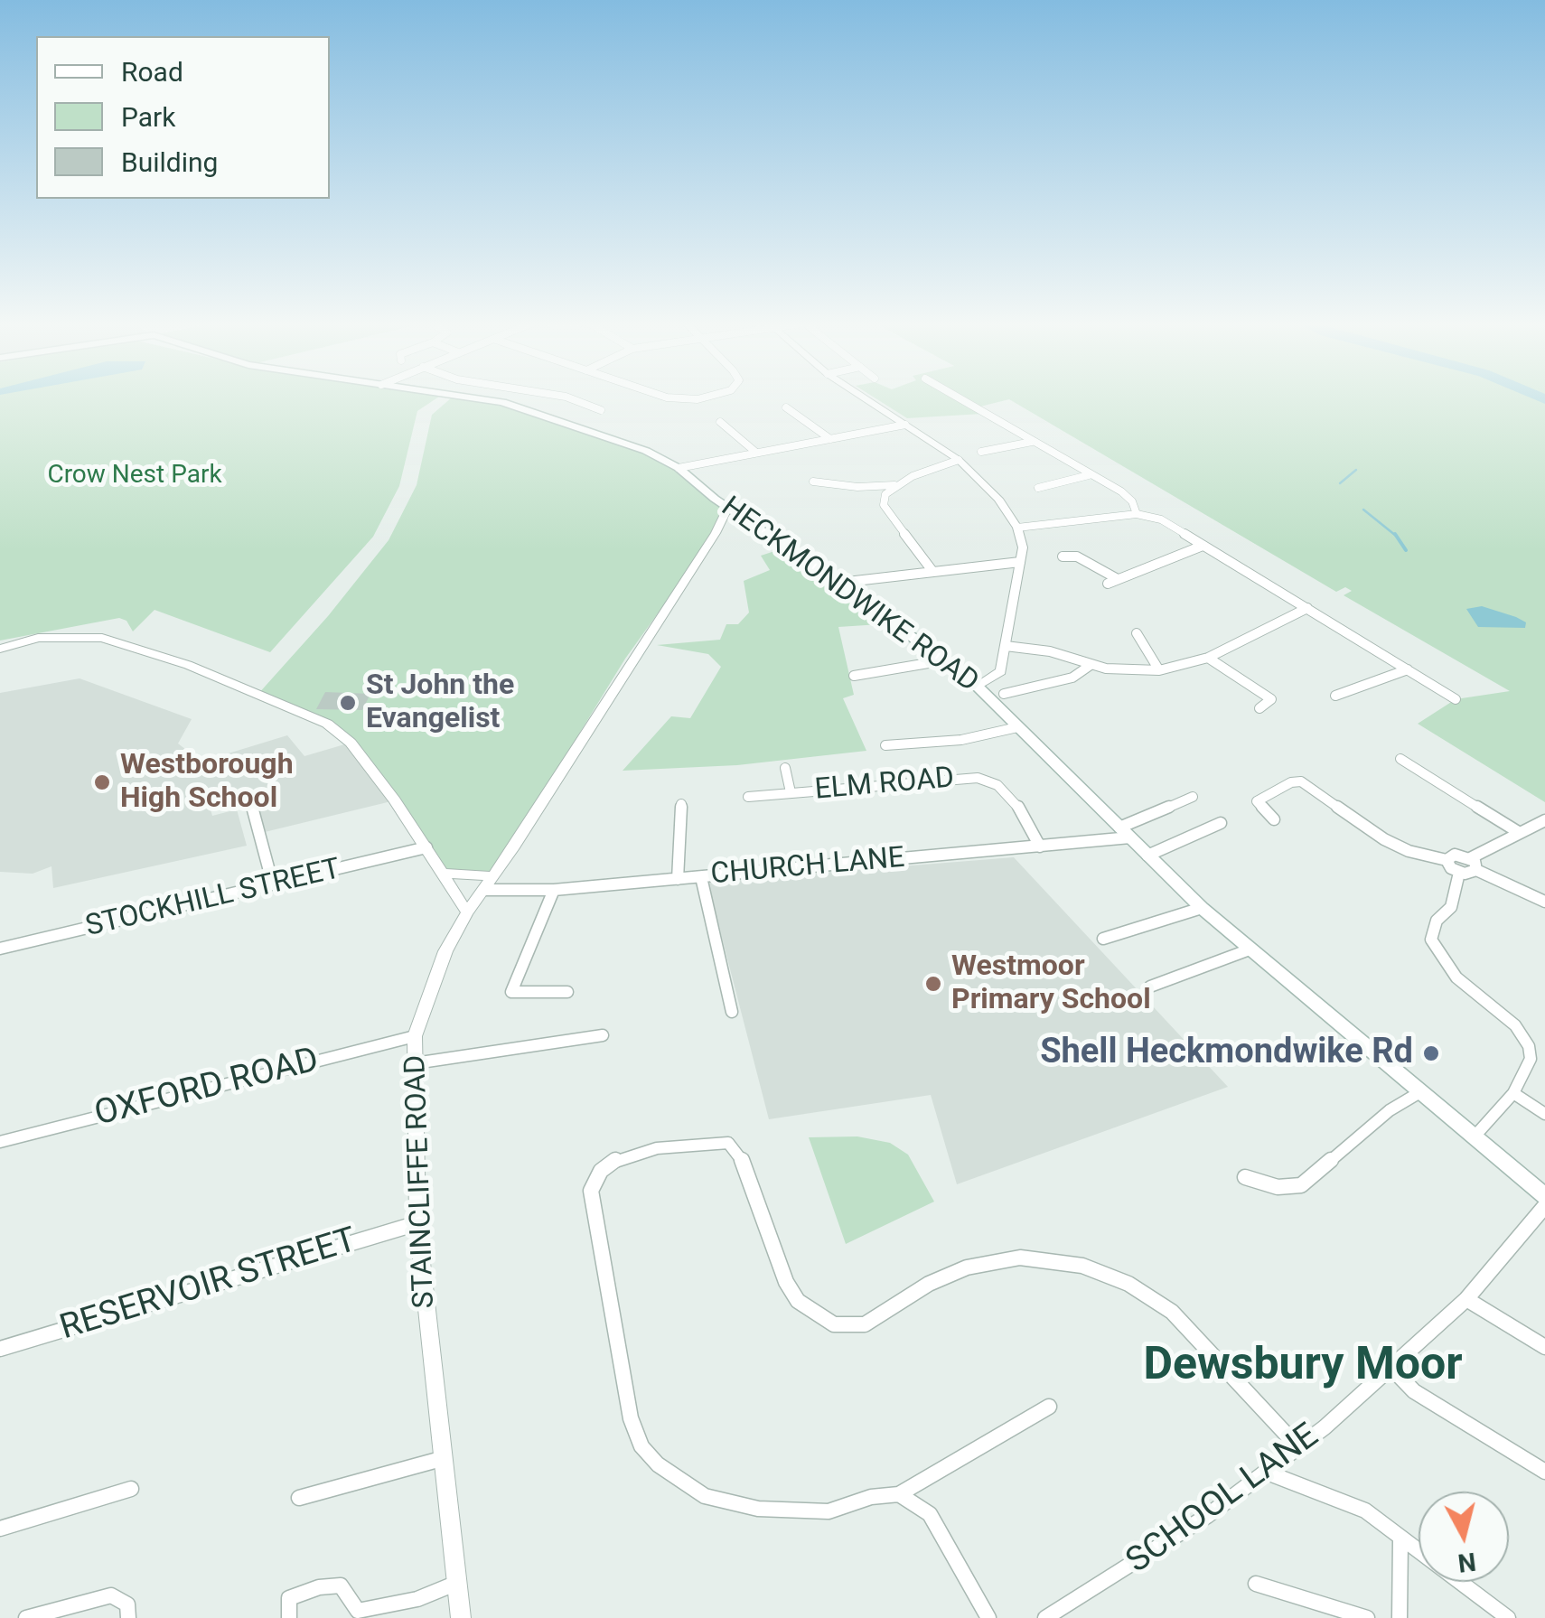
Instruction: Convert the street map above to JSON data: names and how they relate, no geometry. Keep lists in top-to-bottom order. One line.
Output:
{"streets":{"main road":["HECKMONDWIKE ROAD"],"street":["ELM ROAD","CHURCH LANE","STOCKHILL STREET","OXFORD ROAD","STAINCLIFFE ROAD","RESERVOIR STREET","SCHOOL LANE"]},"crossings":[["HECKMONDWIKE ROAD","CHURCH LANE"],["HECKMONDWIKE ROAD","STAINCLIFFE ROAD"],["ELM ROAD","CHURCH LANE"],["CHURCH LANE","STAINCLIFFE ROAD"],["OXFORD ROAD","STAINCLIFFE ROAD"],["STAINCLIFFE ROAD","RESERVOIR STREET"]],"districts":["Dewsbury Moor"],"parks":["Crow Nest Park"],"places":["St John the Evangelist","Westborough High School","Westmoor Primary School","Shell Heckmondwike Rd"],"legend":["Road","Park","Building"],"north":"bottom"}
